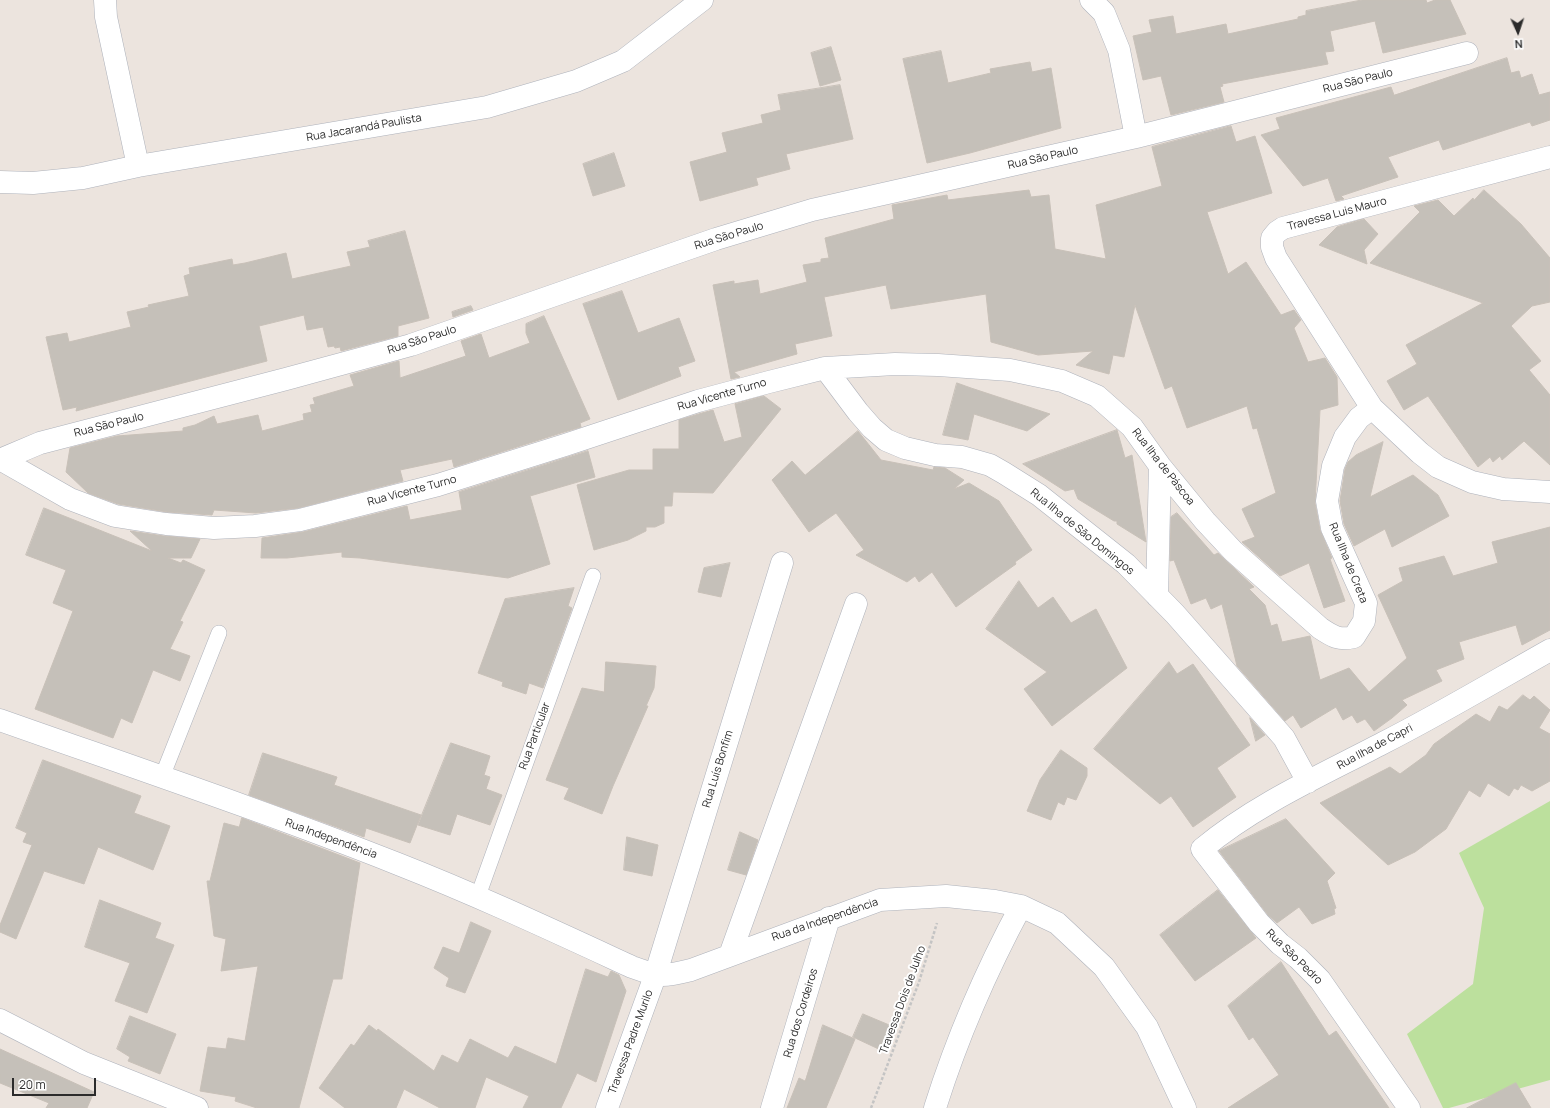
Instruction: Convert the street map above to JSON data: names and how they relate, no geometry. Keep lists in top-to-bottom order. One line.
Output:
{"streets":{"street":["Rua São Paulo","Rua Jacarandá Paulista","Travessa Luis Mauro","Rua Vicente Turno","Rua Ilha de Páscoa","Rua Ilha de São Domingos","Rua Ilha de Creta","Rua Ilha de Capri","Rua Luís Bonfim","Rua Independência","Rua da Independência","Rua São Pedro","Rua dos Cordeiros","Travessa Padre Murilo"],"lane":["Rua Particular"],"path":["Travessa Dois de Julho"]},"crossings":[["Rua São Paulo","Rua Vicente Turno"],["Travessa Luis Mauro","Rua Ilha de Creta"],["Rua Vicente Turno","Rua Ilha de Páscoa"],["Rua Vicente Turno","Rua Ilha de São Domingos"],["Rua Ilha de Páscoa","Rua Ilha de São Domingos"],["Rua Ilha de Páscoa","Rua Ilha de Creta"],["Rua Ilha de São Domingos","Rua Ilha de Capri"],["Rua Particular","Rua Independência"],["Rua Ilha de Capri","Rua São Pedro"],["Rua Luís Bonfim","Rua Independência"],["Rua Luís Bonfim","Rua da Independência"],["Rua Luís Bonfim","Travessa Padre Murilo"],["Rua Independência","Rua da Independência"],["Rua Independência","Travessa Padre Murilo"],["Rua da Independência","Travessa Dois de Julho"],["Rua da Independência","Rua dos Cordeiros"],["Rua da Independência","Travessa Padre Murilo"]],"scale_bar":"20 m","north":"bottom"}
